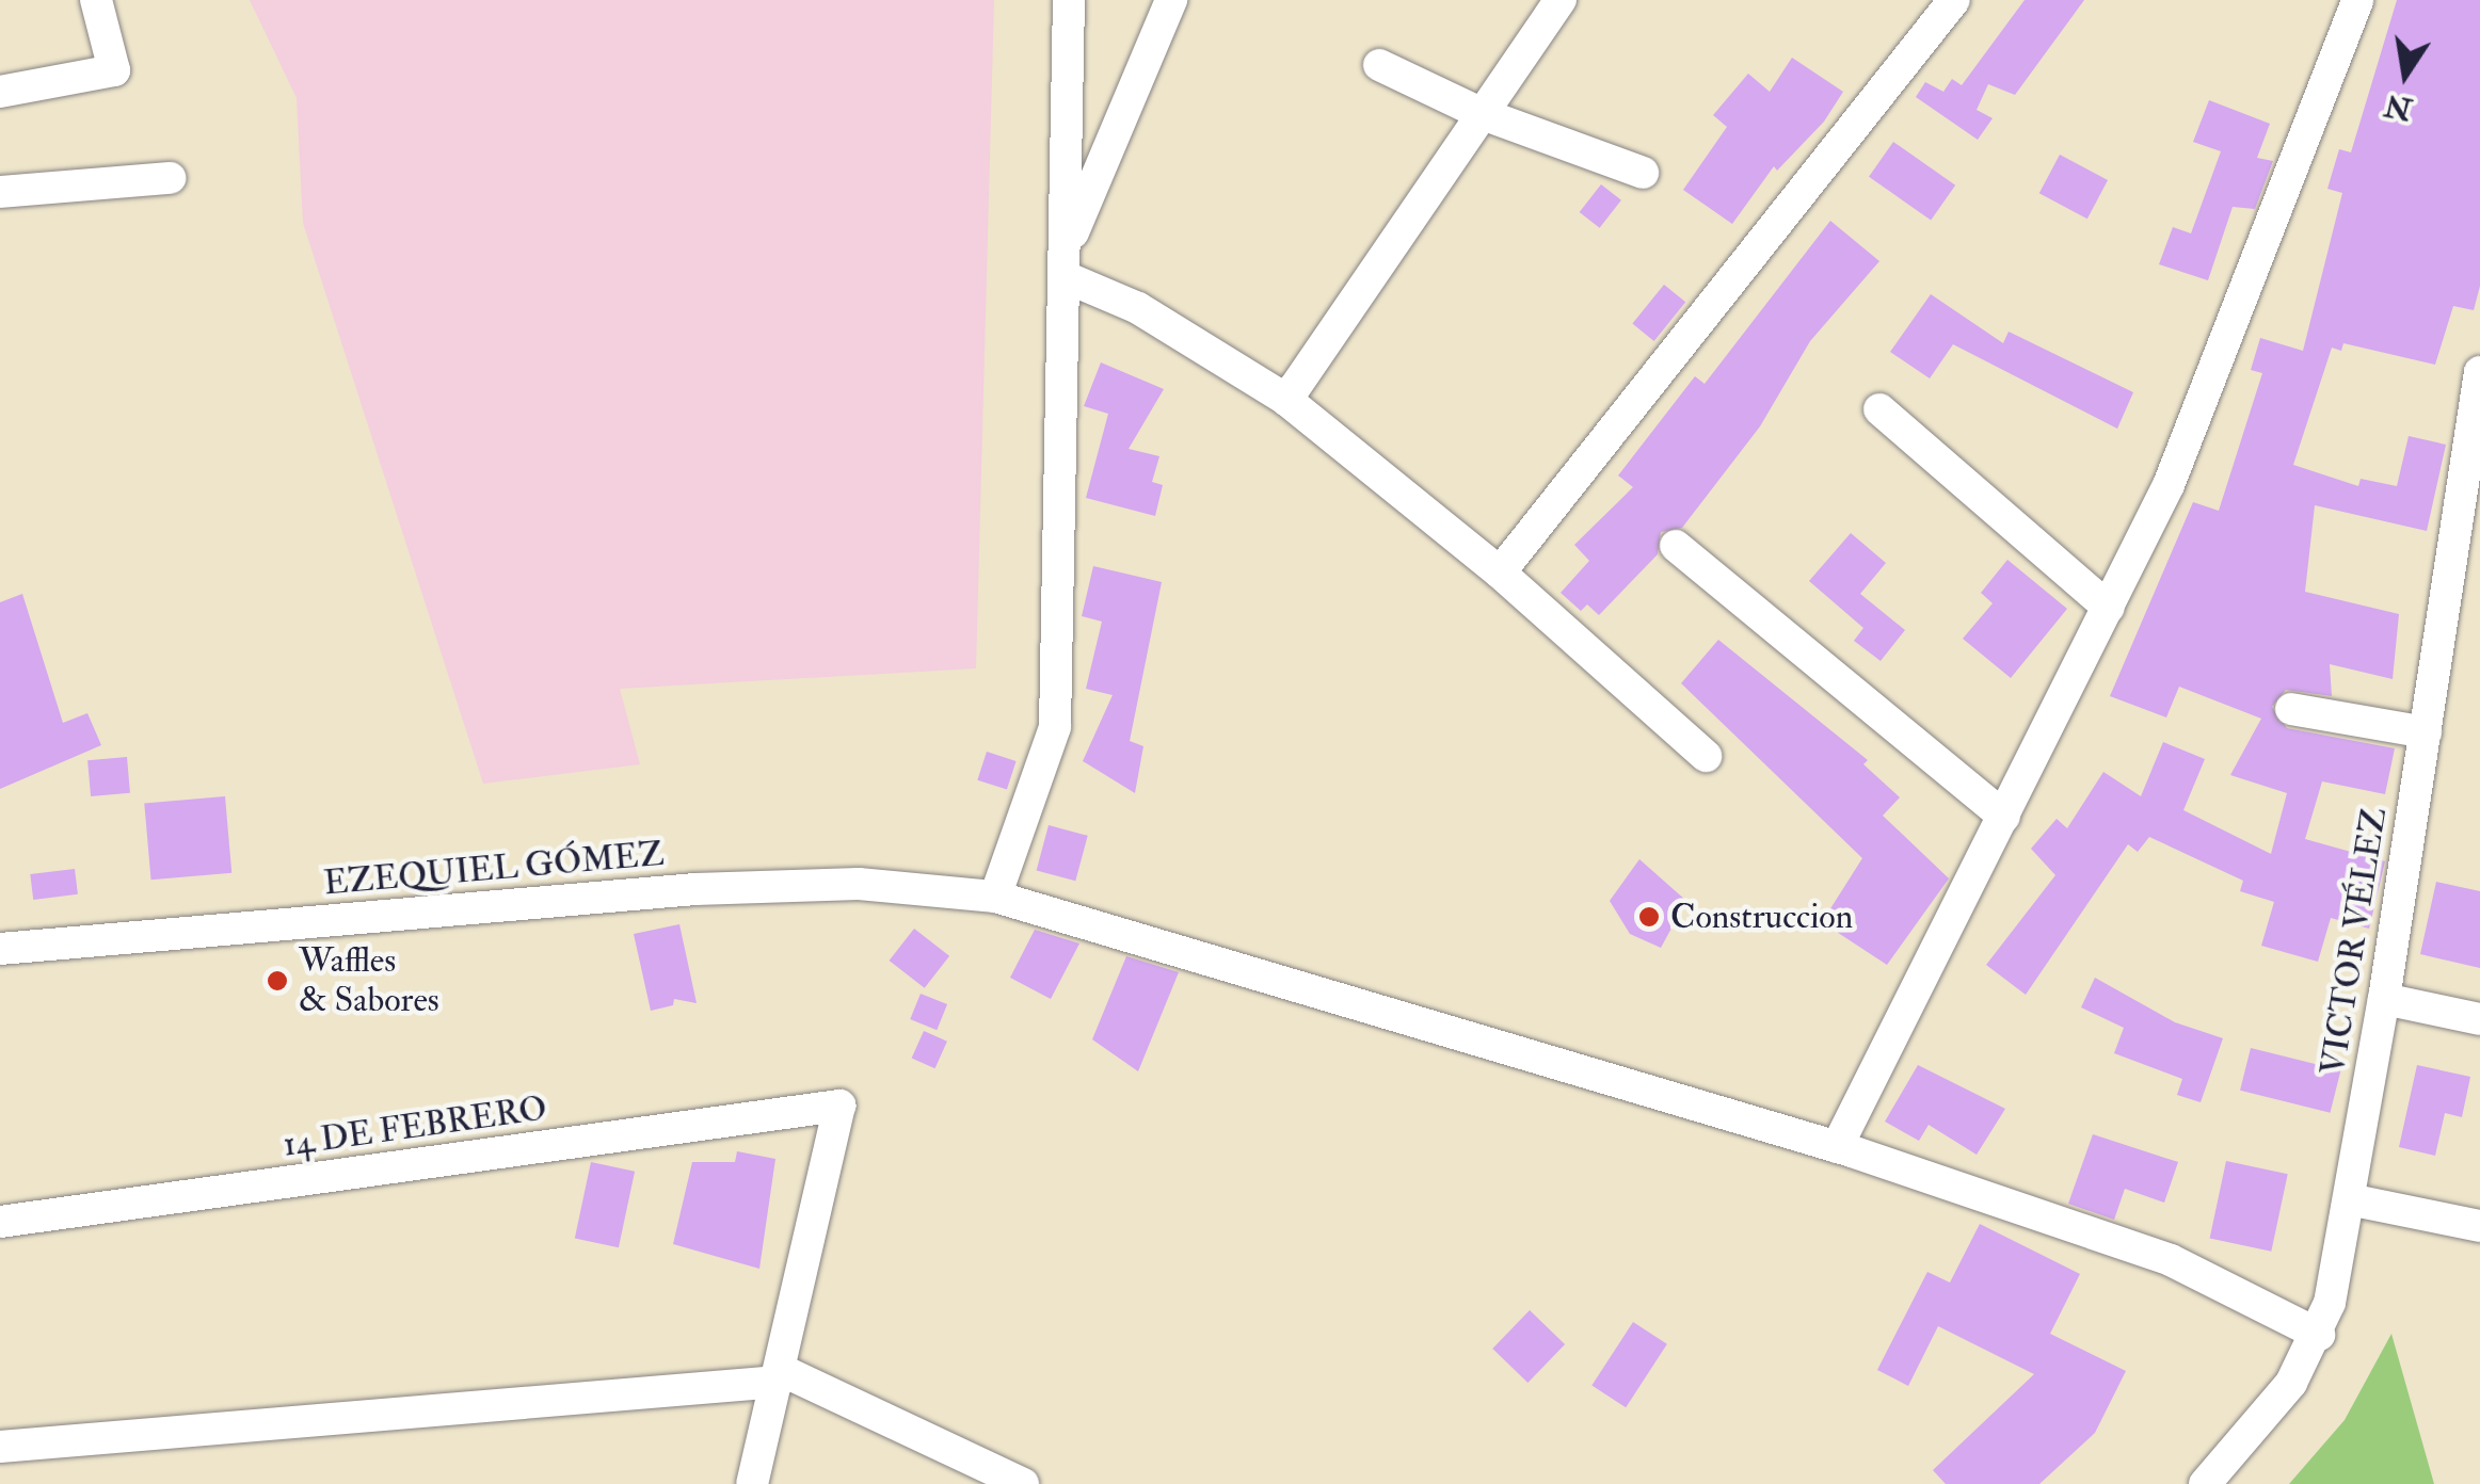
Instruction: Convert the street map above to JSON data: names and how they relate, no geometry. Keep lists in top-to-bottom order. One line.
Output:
{"streets":{"street":["EZEQUIEL GÓMEZ","VICTOR VÉLEZ","14 DE FEBRERO"]},"crossings":[["EZEQUIEL GÓMEZ","VICTOR VÉLEZ"]],"places":["Construccion","Waffles & Sabores"],"north":"bottom"}
